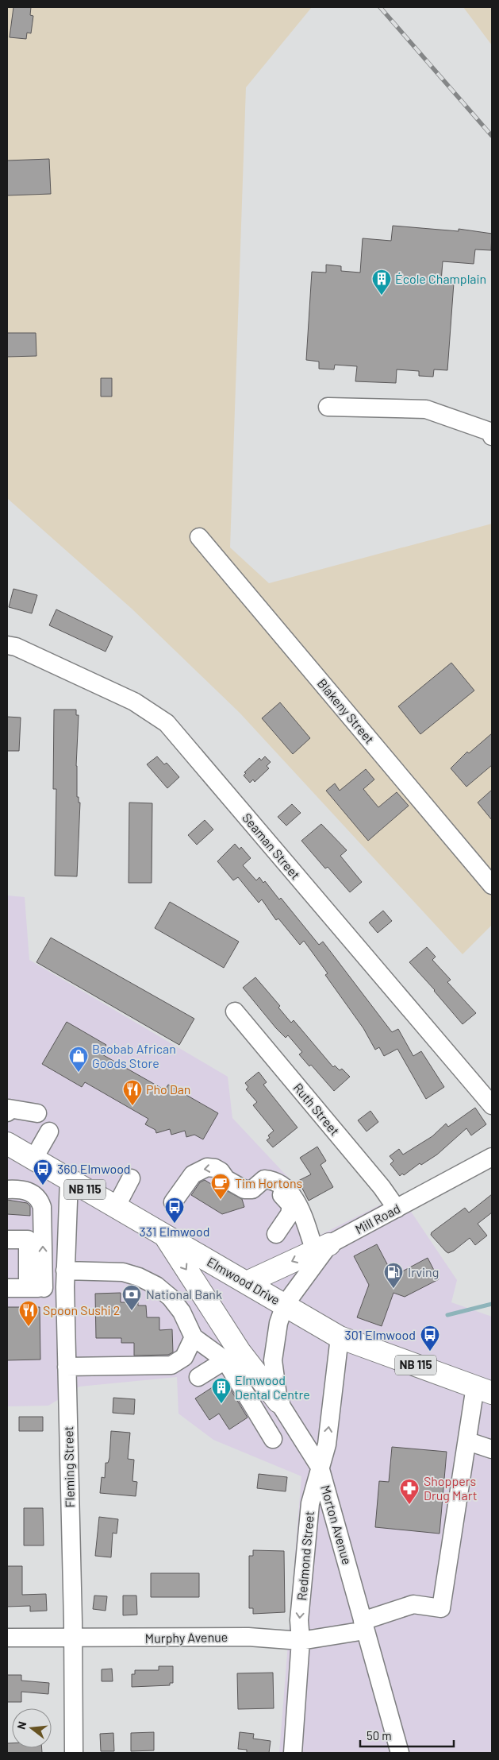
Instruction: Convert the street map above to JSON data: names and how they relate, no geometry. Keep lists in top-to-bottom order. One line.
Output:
{"streets":{"main road":["NB 115","Elmwood Drive"],"street":["Blakeny Street","Seaman Street","Ruth Street","Mill Road","Fleming Street","Morton Avenue","Redmond Street","Murphy Avenue"]},"crossings":[["Ruth Street","Mill Road"],["Mill Road","Elmwood Drive"],["Mill Road","Morton Avenue"],["Elmwood Drive","Fleming Street"],["Elmwood Drive","Morton Avenue"],["Elmwood Drive","Redmond Street"],["Fleming Street","Murphy Avenue"],["Morton Avenue","Redmond Street"],["Morton Avenue","Murphy Avenue"],["Redmond Street","Murphy Avenue"]],"places":{"building":["École Champlain","Elmwood Dental Centre"],"shop":["Baobab African Goods Store"],"restaurant":["Pho Dan","Spoon Sushi 2"],"bus stop":["360 Elmwood","331 Elmwood","301 Elmwood"],"cafe":["Tim Hortons"],"fuel station":["Irving"],"bank":["National Bank"],"pharmacy":["Shoppers Drug Mart"]},"scale_bar":"50 m","north":"left"}
